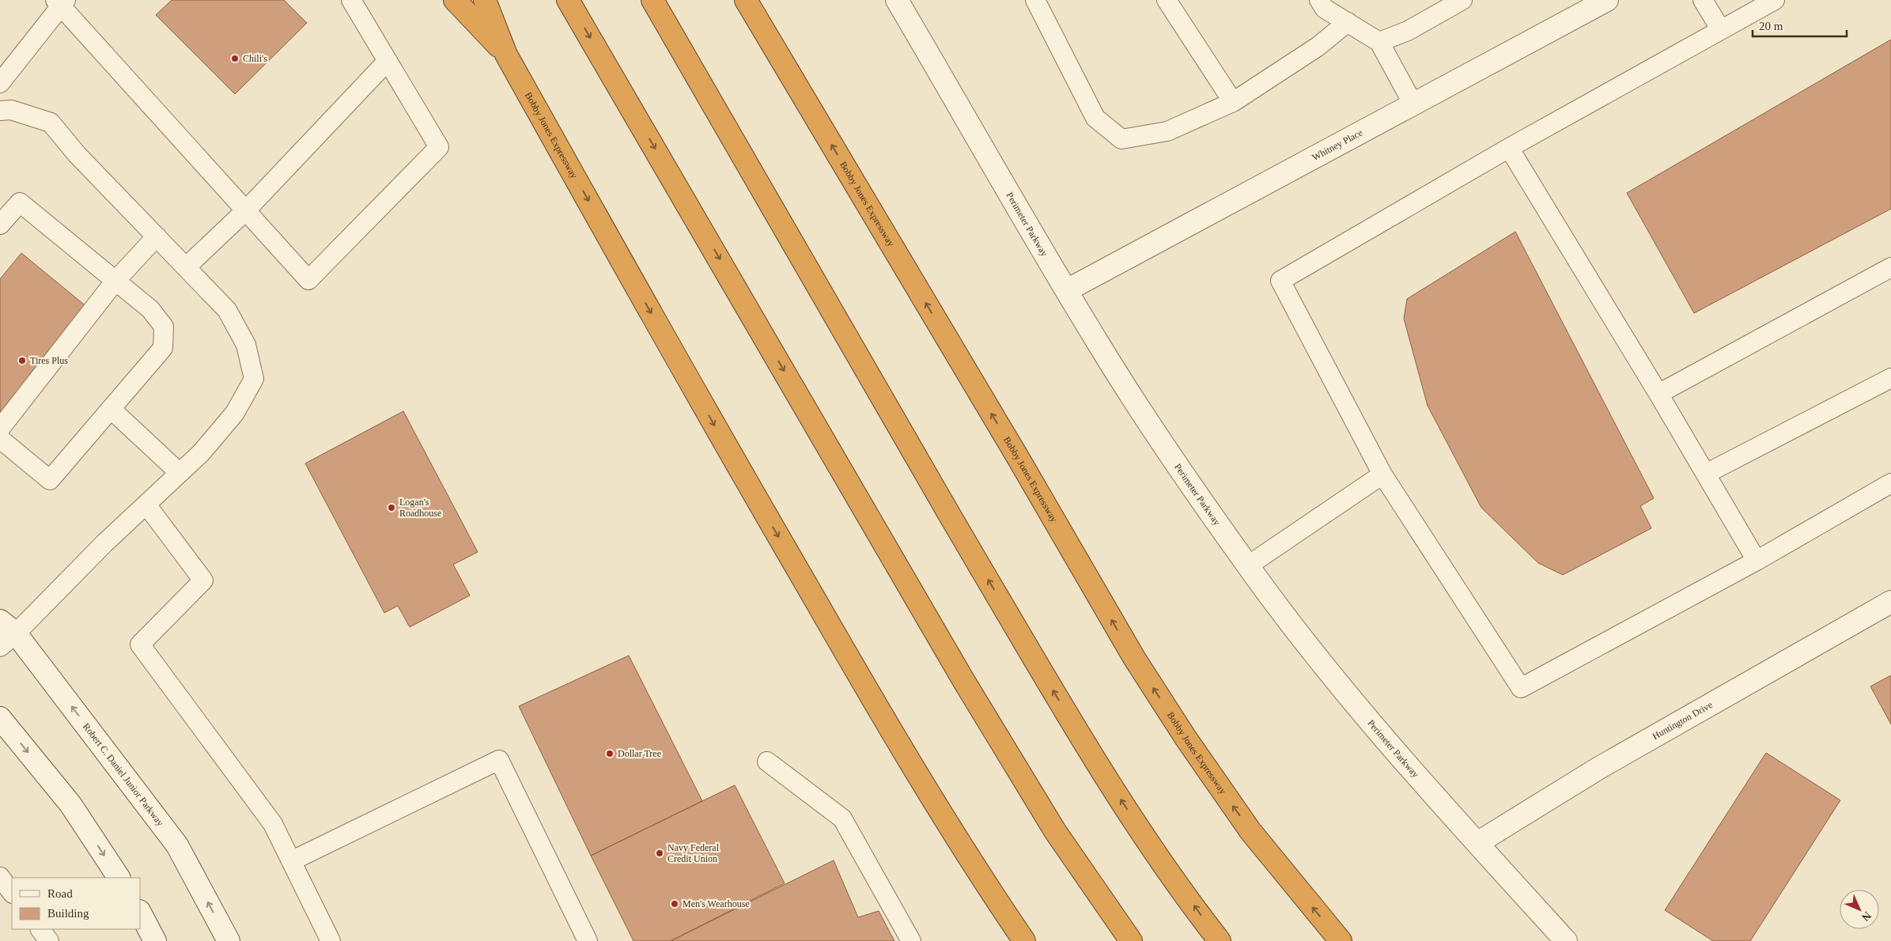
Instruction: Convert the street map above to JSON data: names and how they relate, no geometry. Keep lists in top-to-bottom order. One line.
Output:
{"streets":{"highway":["Bobby Jones Expressway"],"street":["Whitney Place","Perimeter Parkway","Huntington Drive","Robert C. Daniel Junior Parkway"]},"crossings":[["Whitney Place","Perimeter Parkway"],["Perimeter Parkway","Huntington Drive"]],"places":["Chili's","Tires Plus","Logan's Roadhouse","Dollar Tree","Navy Federal Credit Union","Men's Wearhouse"],"legend":["Road","Building"],"scale_bar":"20 m","north":"bottom right"}
